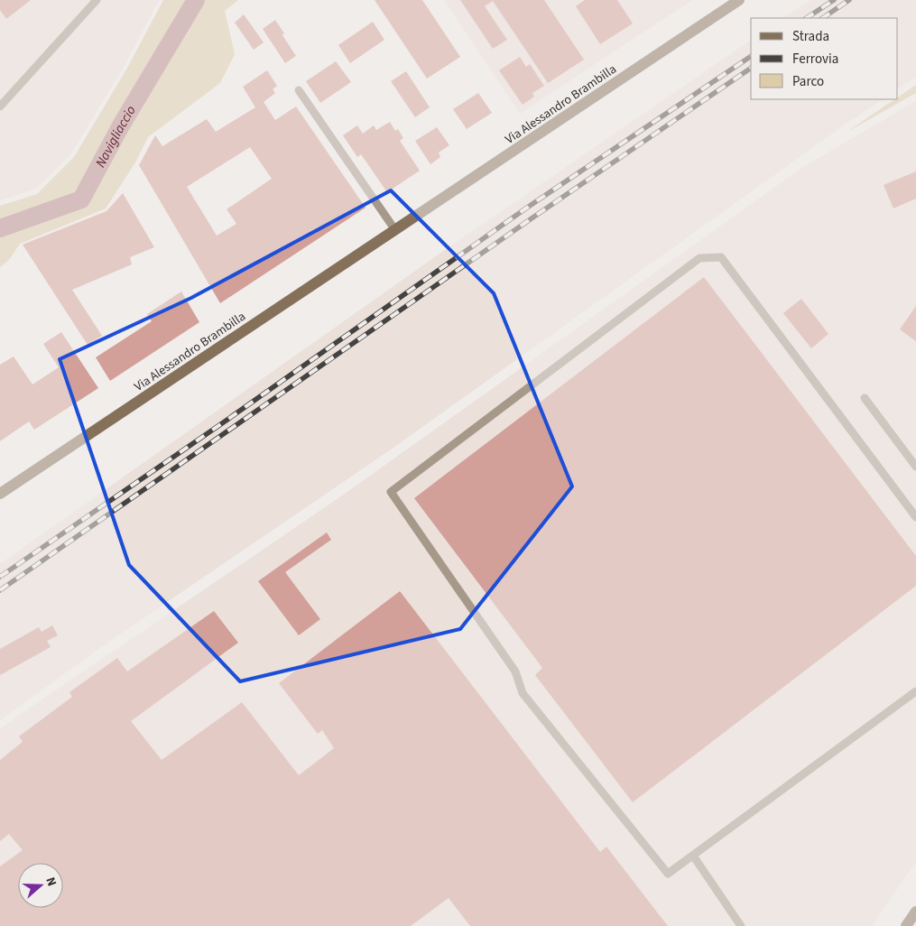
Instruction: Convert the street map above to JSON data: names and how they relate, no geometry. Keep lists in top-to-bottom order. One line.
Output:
{"streets":{"main road":["Via Alessandro Brambilla"]},"water":["Navigliaccio"],"legend":["Strada","Ferrovia","Parco"],"north":"right"}
